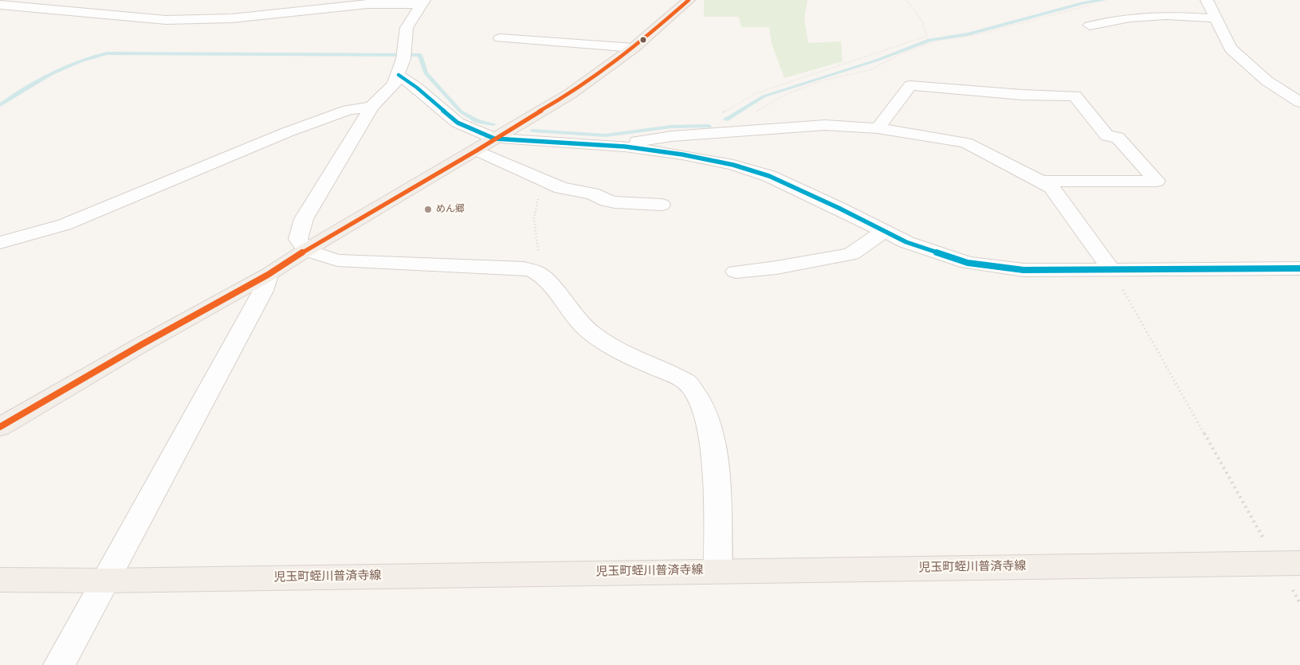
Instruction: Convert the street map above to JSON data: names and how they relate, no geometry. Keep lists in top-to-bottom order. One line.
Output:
{"streets":{"main road":["児玉町蛭川普済寺線"]},"places":["めん郷"]}
